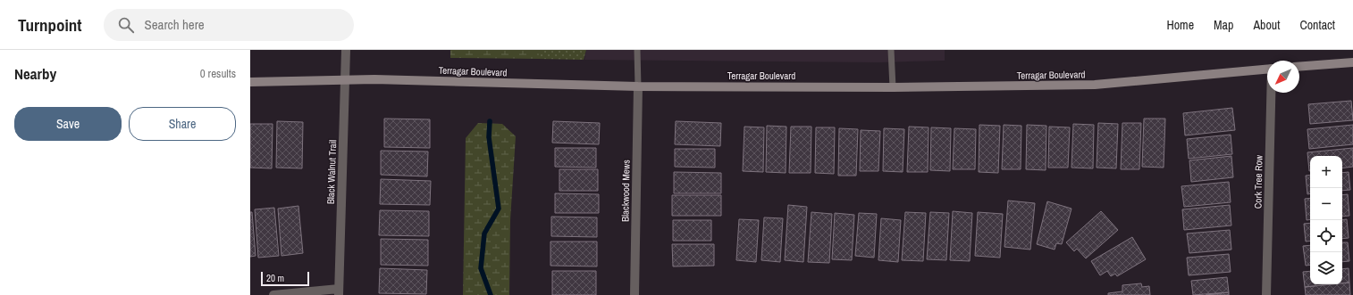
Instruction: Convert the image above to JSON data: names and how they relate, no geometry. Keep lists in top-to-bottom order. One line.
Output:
{"streets":{"street":["Terragar Boulevard","Black Walnut Trail","Cork Tree Row","Blackwood Mews"]},"crossings":[["Terragar Boulevard","Black Walnut Trail"],["Terragar Boulevard","Blackwood Mews"]],"scale_bar":"20 m","north":"bottom left","page":{"header":"Turnpoint","search":"Search here","nav":["Home","Map","About","Contact"],"heading":["Nearby","0 results"],"buttons":["Save","Share"],"map_buttons":["+","−"],"scale":"20 m"}}
